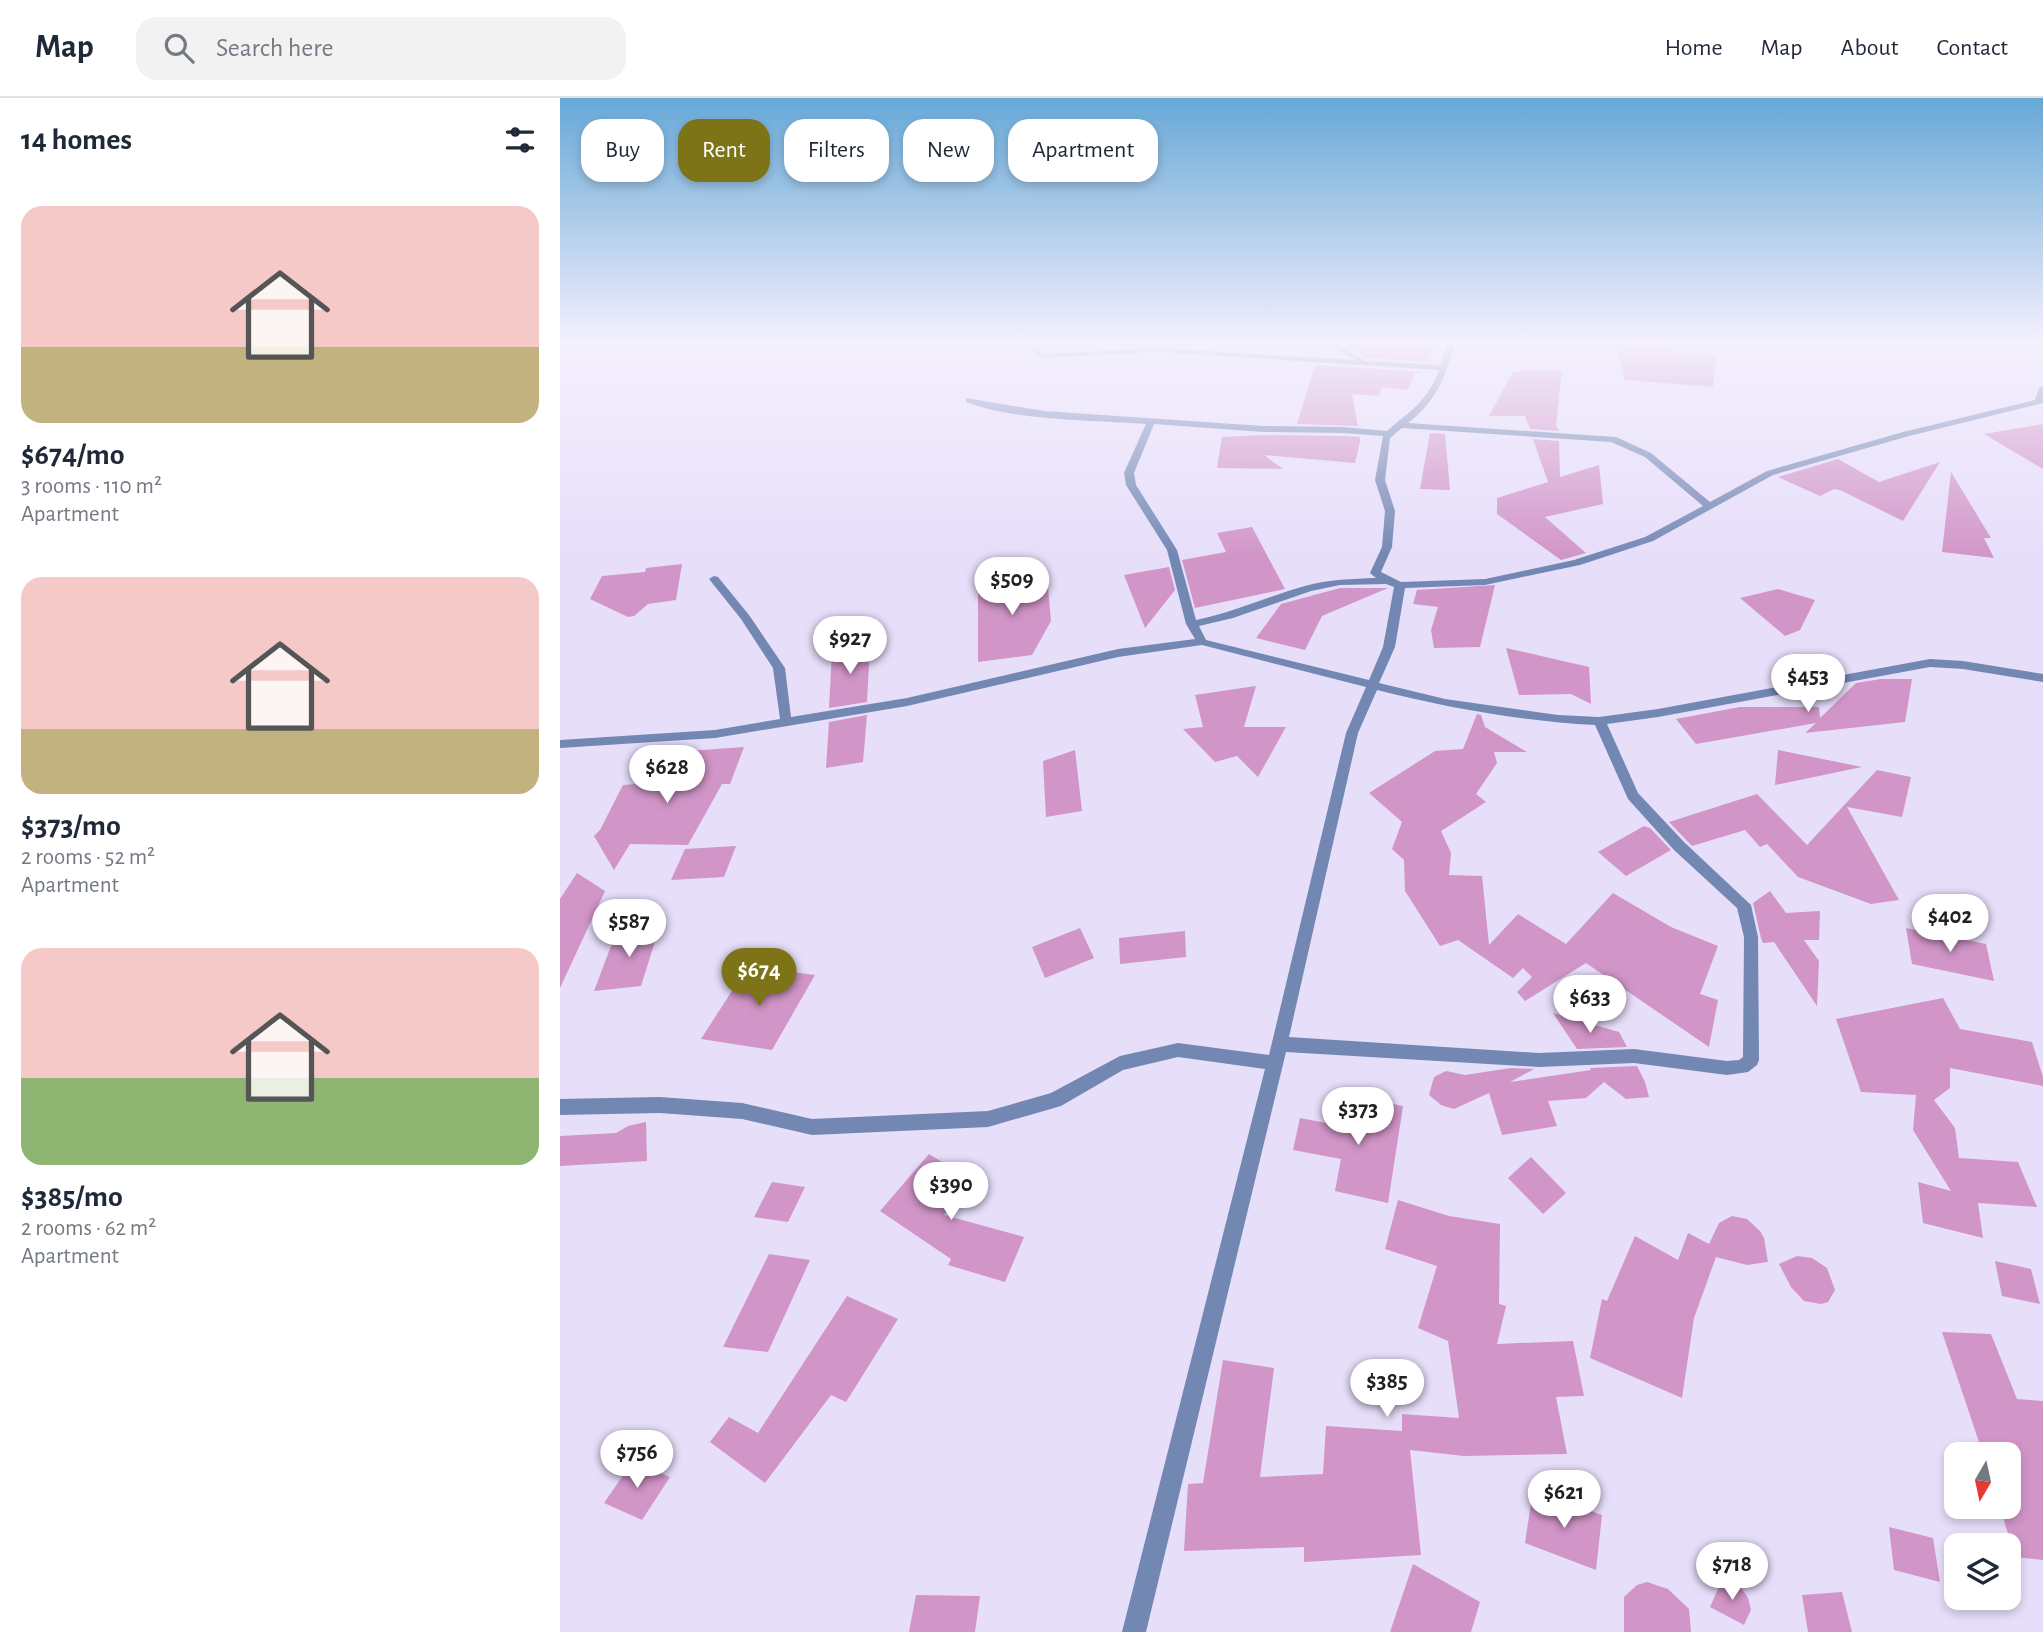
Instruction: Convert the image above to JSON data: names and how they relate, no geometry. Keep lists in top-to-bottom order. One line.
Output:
{"north":"bottom","page":{"header":"Map","search":"Search here","nav":["Home","Map","About","Contact"],"heading":"14 homes","chip":["Buy","Rent","Filters","New","Apartment"],"list":[{"name":"$674/mo","note":"3 rooms · 110 m² · Apartment"},{"name":"$373/mo","note":"2 rooms · 52 m² · Apartment"},{"name":"$385/mo","note":"2 rooms · 62 m² · Apartment"}],"price":["$509","$927","$453","$628","$402","$587","$674","$633","$373","$390","$385","$756","$621","$718"]}}
